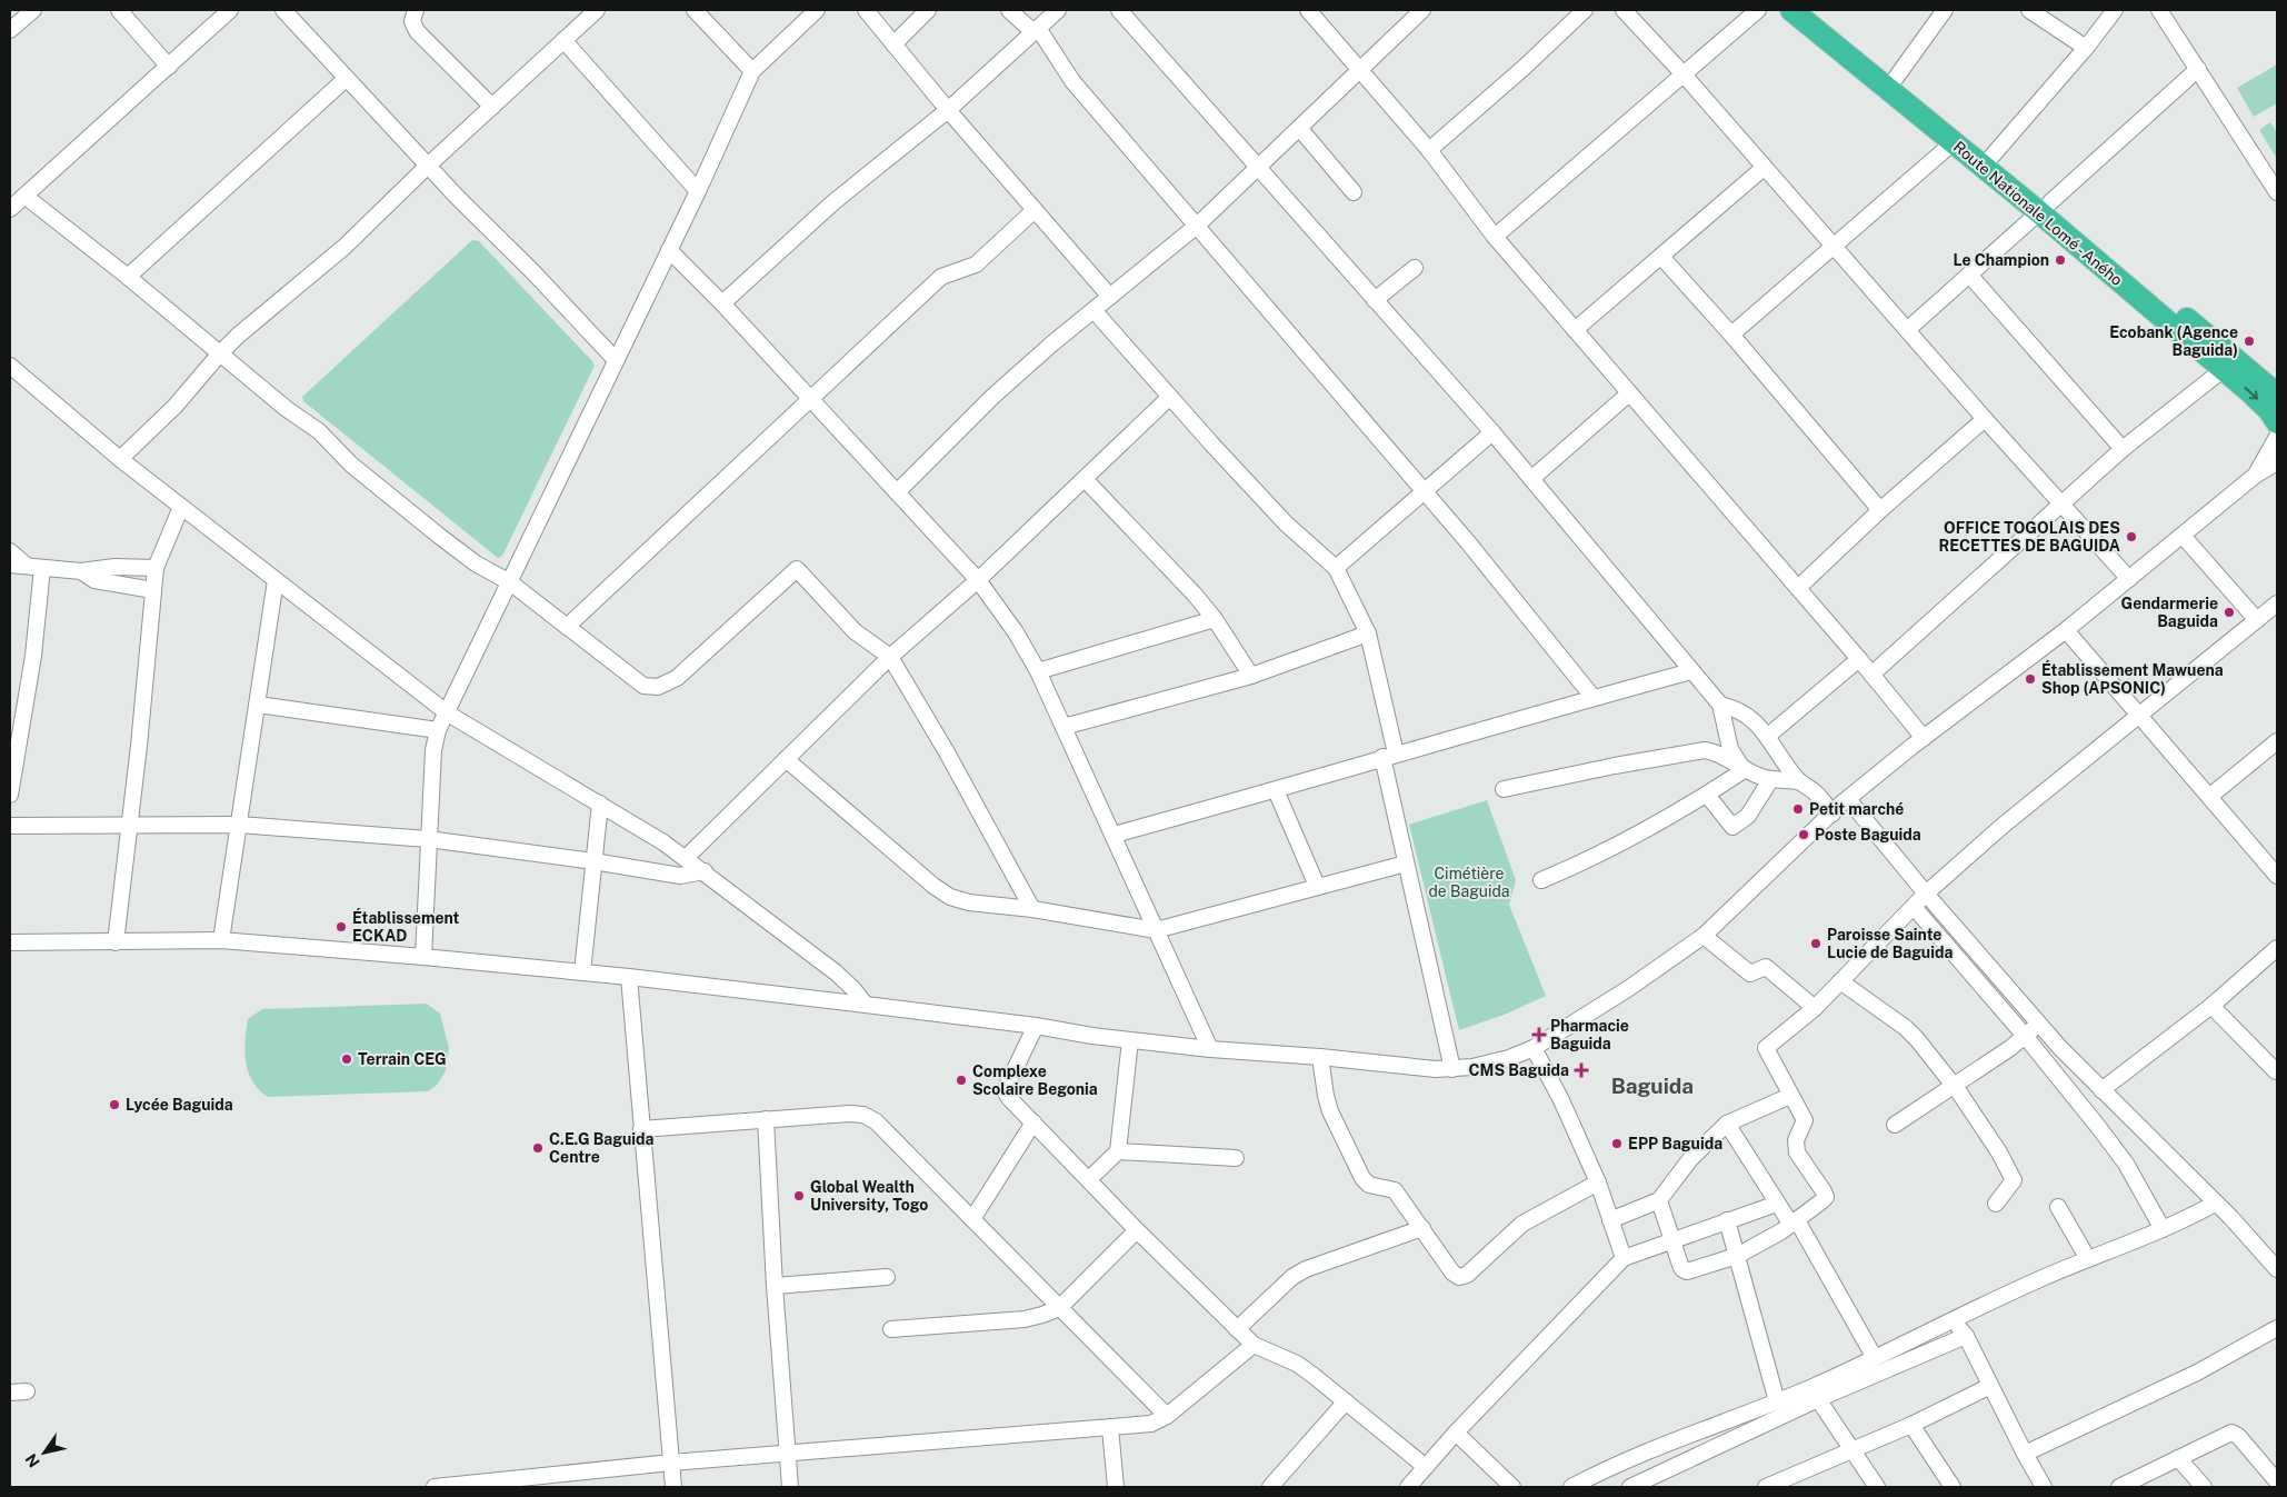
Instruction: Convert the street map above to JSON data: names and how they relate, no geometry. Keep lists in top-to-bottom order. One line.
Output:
{"streets":{"highway":["Route Nationale Lomé - Aného"]},"districts":["Baguida"],"parks":["Cimétière de Baguida"],"places":{"other":["Le Champion","Ecobank (Agence Baguida)","OFFICE TOGOLAIS DES RECETTES DE BAGUIDA","Gendarmerie Baguida","Établissement Mawuena Shop (APSONIC)","Petit marché","Poste Baguida","Établissement ECKAD","Paroisse Sainte Lucie de Baguida","Terrain CEG","Complexe Scolaire Begonia","Lycée Baguida","EPP Baguida","C.E.G Baguida Centre","Global Wealth University, Togo"],"health":["Pharmacie Baguida","CMS Baguida"]},"north":"bottom left"}
